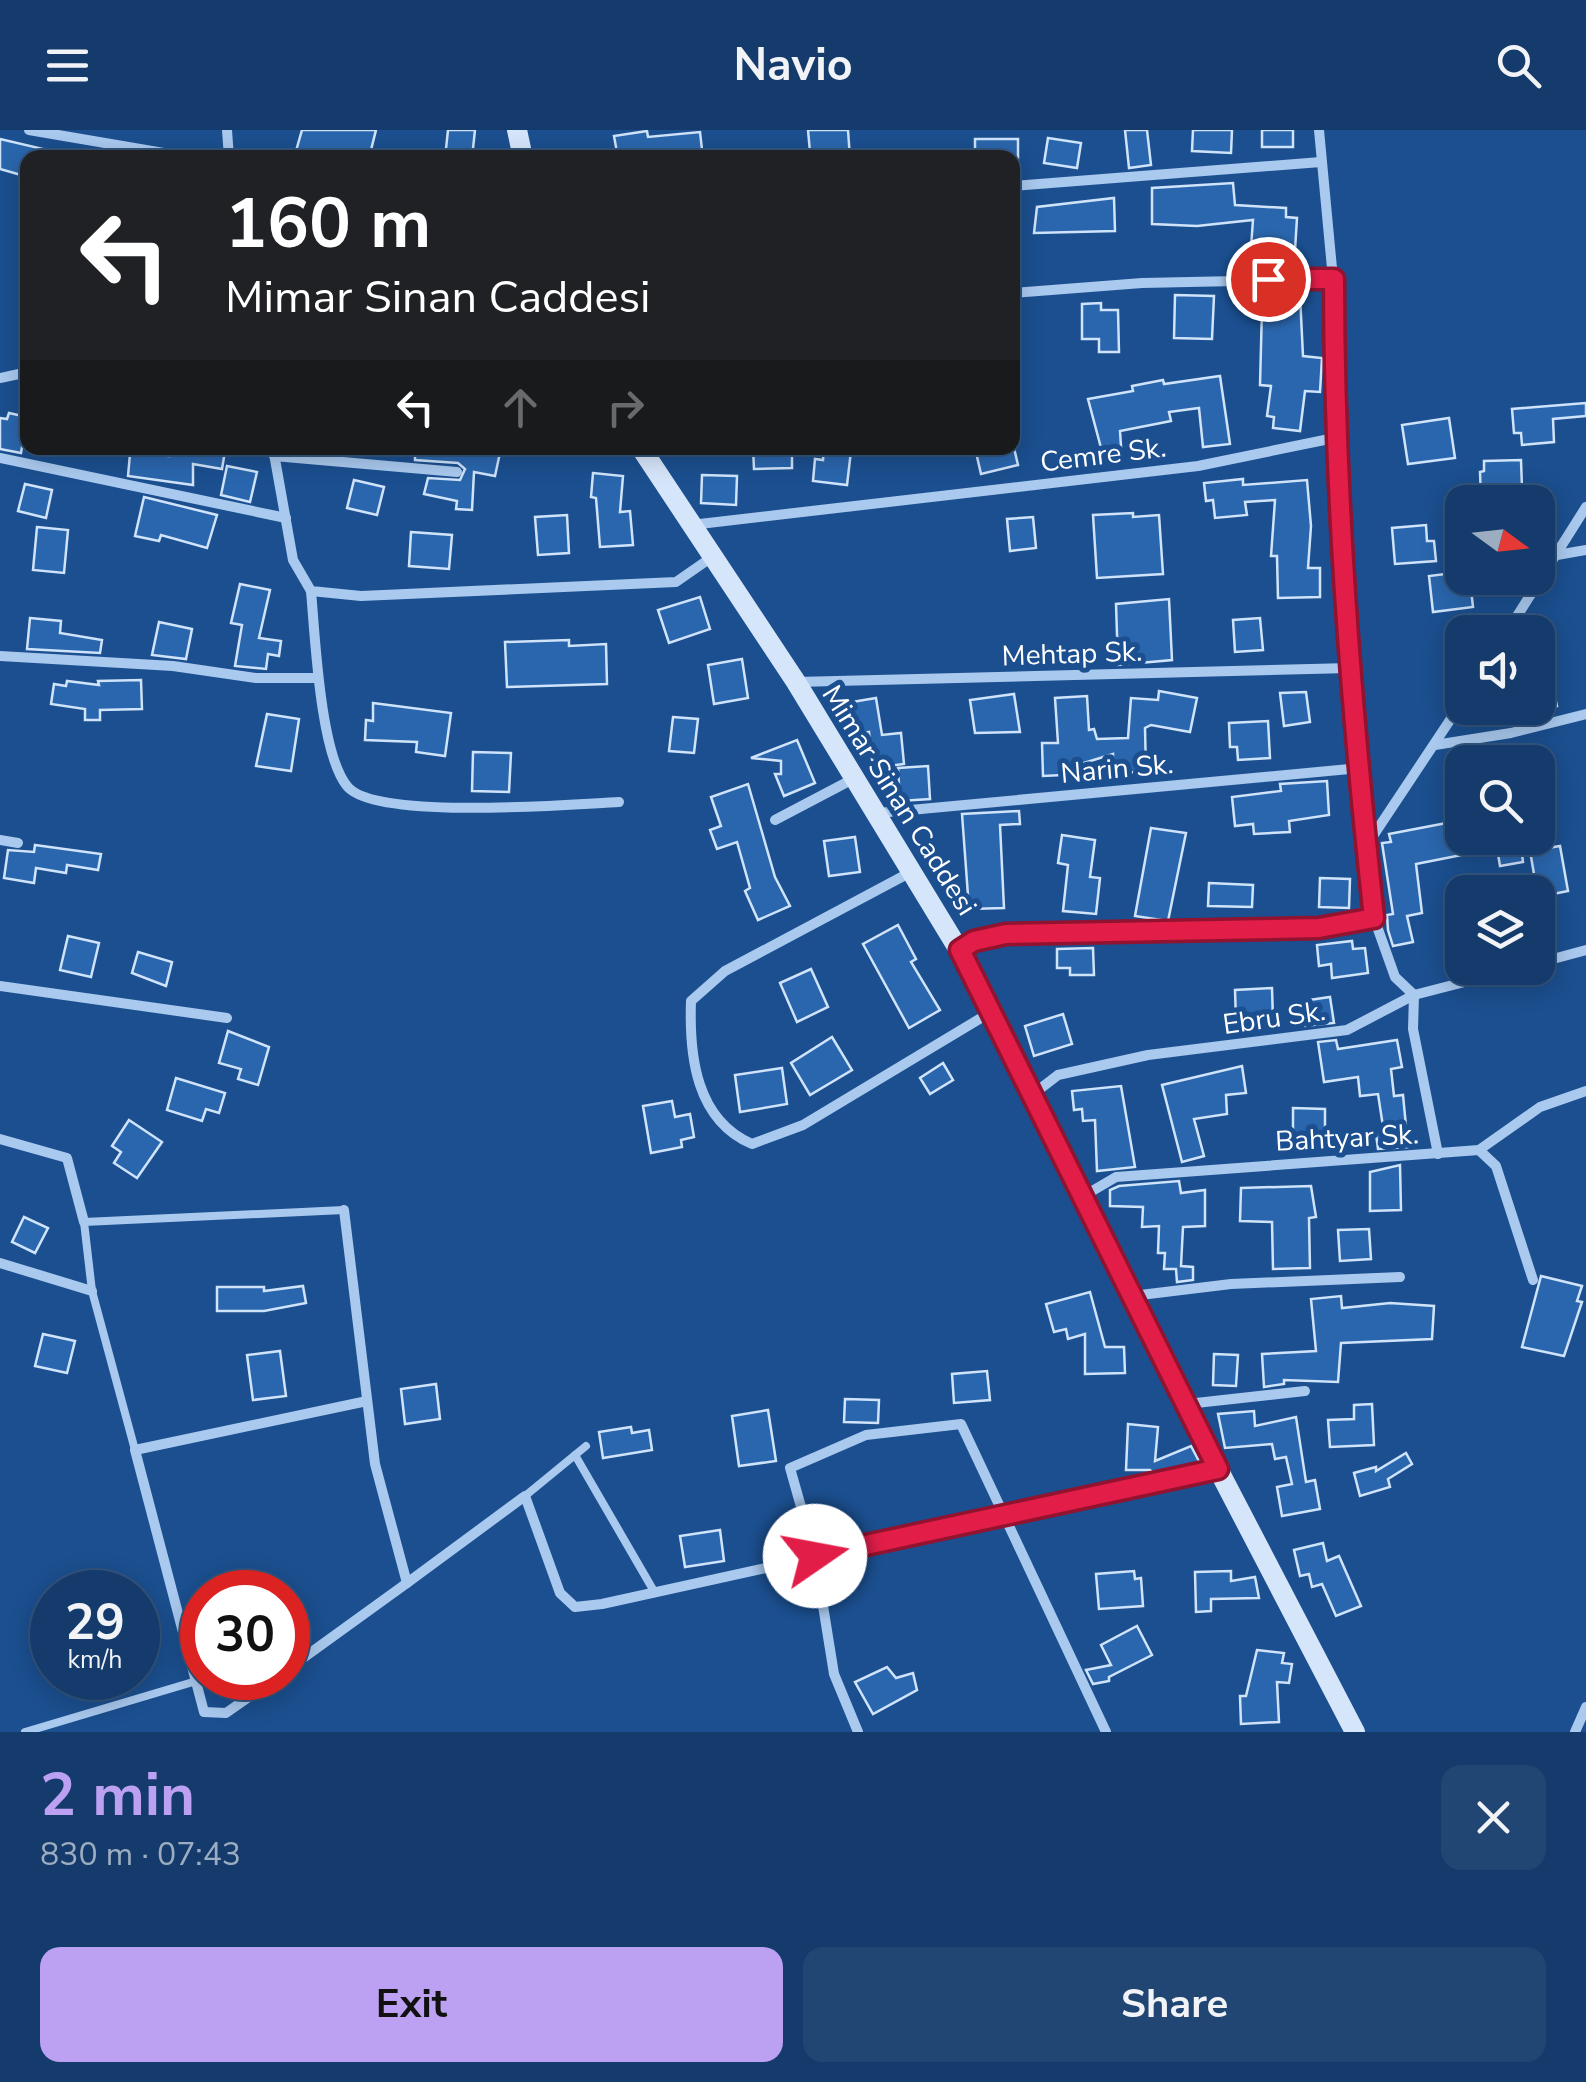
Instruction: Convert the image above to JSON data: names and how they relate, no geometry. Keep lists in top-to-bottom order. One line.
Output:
{"streets":{"street":["Cemre Sk.","Mehtap Sk.","Narin Sk.","Mimar Sinan Caddesi","Ebru Sk.","Bahtyar Sk."]},"crossings":[["Cemre Sk.","Mimar Sinan Caddesi"],["Mehtap Sk.","Mimar Sinan Caddesi"],["Narin Sk.","Mimar Sinan Caddesi"],["Mimar Sinan Caddesi","Ebru Sk."],["Mimar Sinan Caddesi","Bahtyar Sk."]],"north":"right","page":{"header":"Navio","turn":["160 m","Mimar Sinan Caddesi"],"speed":"29 km/h","limit":"30","heading":["2 min","830 m · 07:43"],"buttons":["Exit","Share"]}}
